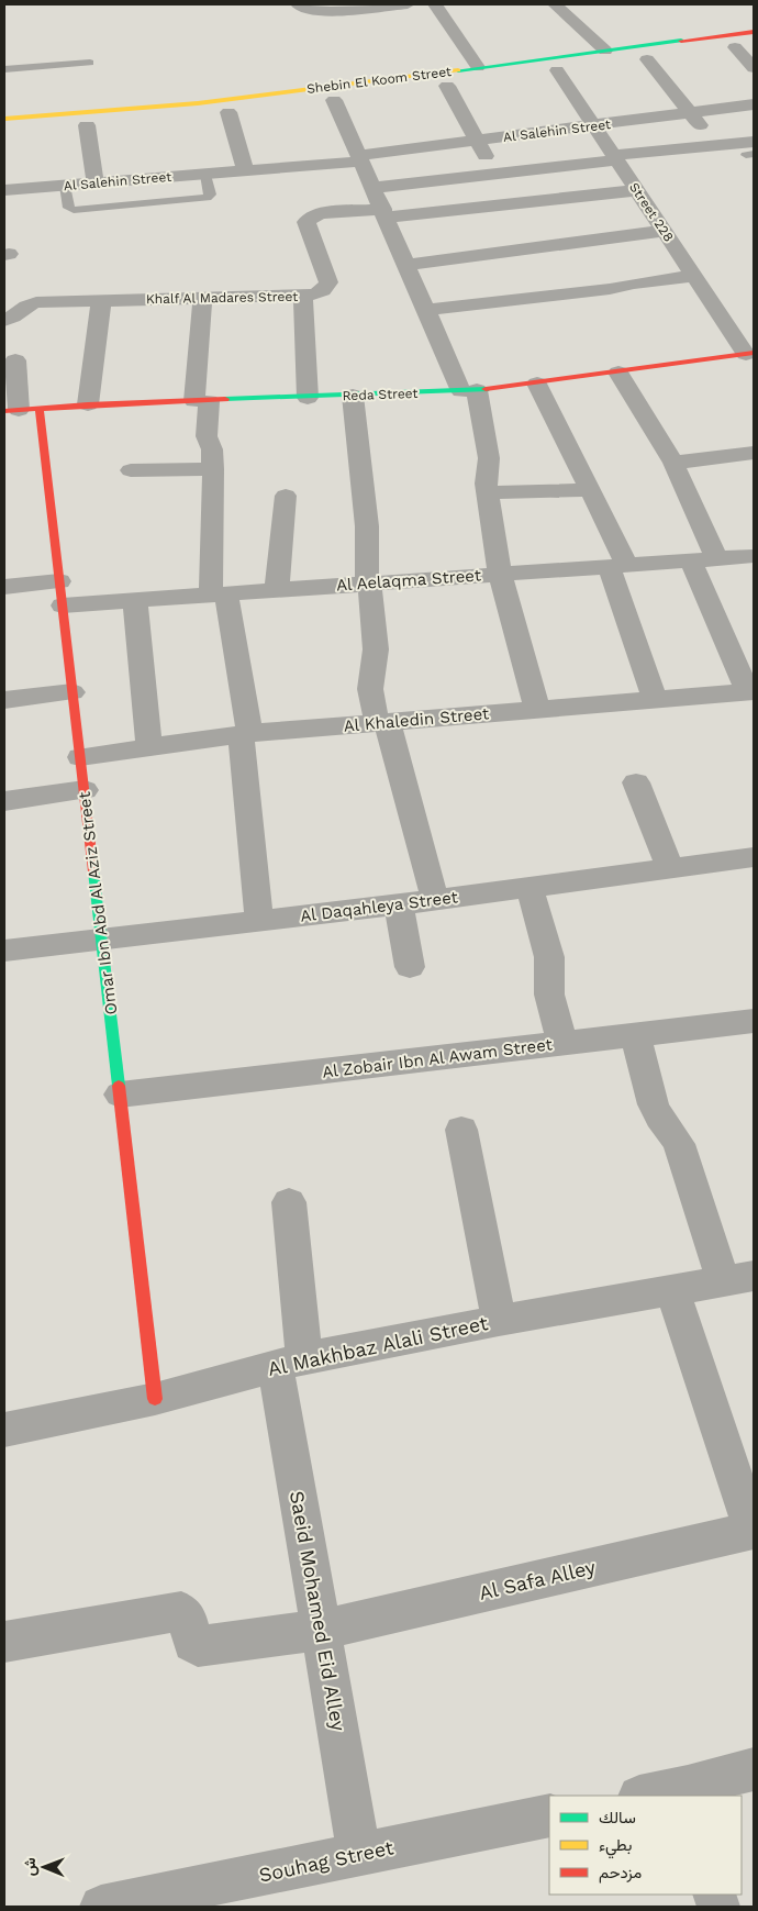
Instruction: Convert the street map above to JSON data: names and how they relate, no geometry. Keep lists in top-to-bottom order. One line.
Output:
{"streets":{"street":["Shebin El Koom Street","Al Salehin Street","Street 228","Khalf Al Madares Street","Reda Street","Al Aelaqma Street","Al Khaledin Street","Omar Ibn Abd Al Aziz Street","Al Daqahleya Street","Al Zobair Ibn Al Awam Street","Al Makhbaz Alali Street","Al Safa Alley","Saeid Mohamed Eid Alley","Souhag Street"]},"crossings":[["Al Salehin Street","Street 228"],["Street 228","Reda Street"],["Reda Street","Omar Ibn Abd Al Aziz Street"],["Al Aelaqma Street","Omar Ibn Abd Al Aziz Street"],["Al Khaledin Street","Omar Ibn Abd Al Aziz Street"],["Omar Ibn Abd Al Aziz Street","Al Daqahleya Street"],["Omar Ibn Abd Al Aziz Street","Al Zobair Ibn Al Awam Street"],["Omar Ibn Abd Al Aziz Street","Al Makhbaz Alali Street"],["Al Makhbaz Alali Street","Saeid Mohamed Eid Alley"],["Al Safa Alley","Saeid Mohamed Eid Alley"],["Saeid Mohamed Eid Alley","Souhag Street"]],"legend":["سالك","بطيء","مزدحم"],"north":"left"}
